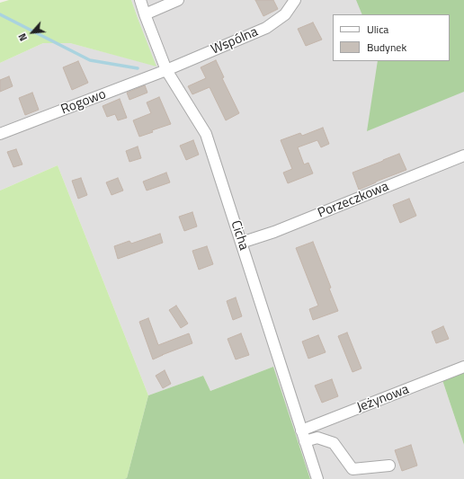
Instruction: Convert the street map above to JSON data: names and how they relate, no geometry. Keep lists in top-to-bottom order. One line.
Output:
{"streets":{"street":["Wspólna","Rogowo","Porzeczkowa","Cicha","Jeżynowa"]},"crossings":[["Wspólna","Rogowo"],["Wspólna","Cicha"],["Rogowo","Cicha"],["Porzeczkowa","Cicha"],["Cicha","Jeżynowa"]],"legend":["Ulica","Budynek"],"north":"bottom left"}
